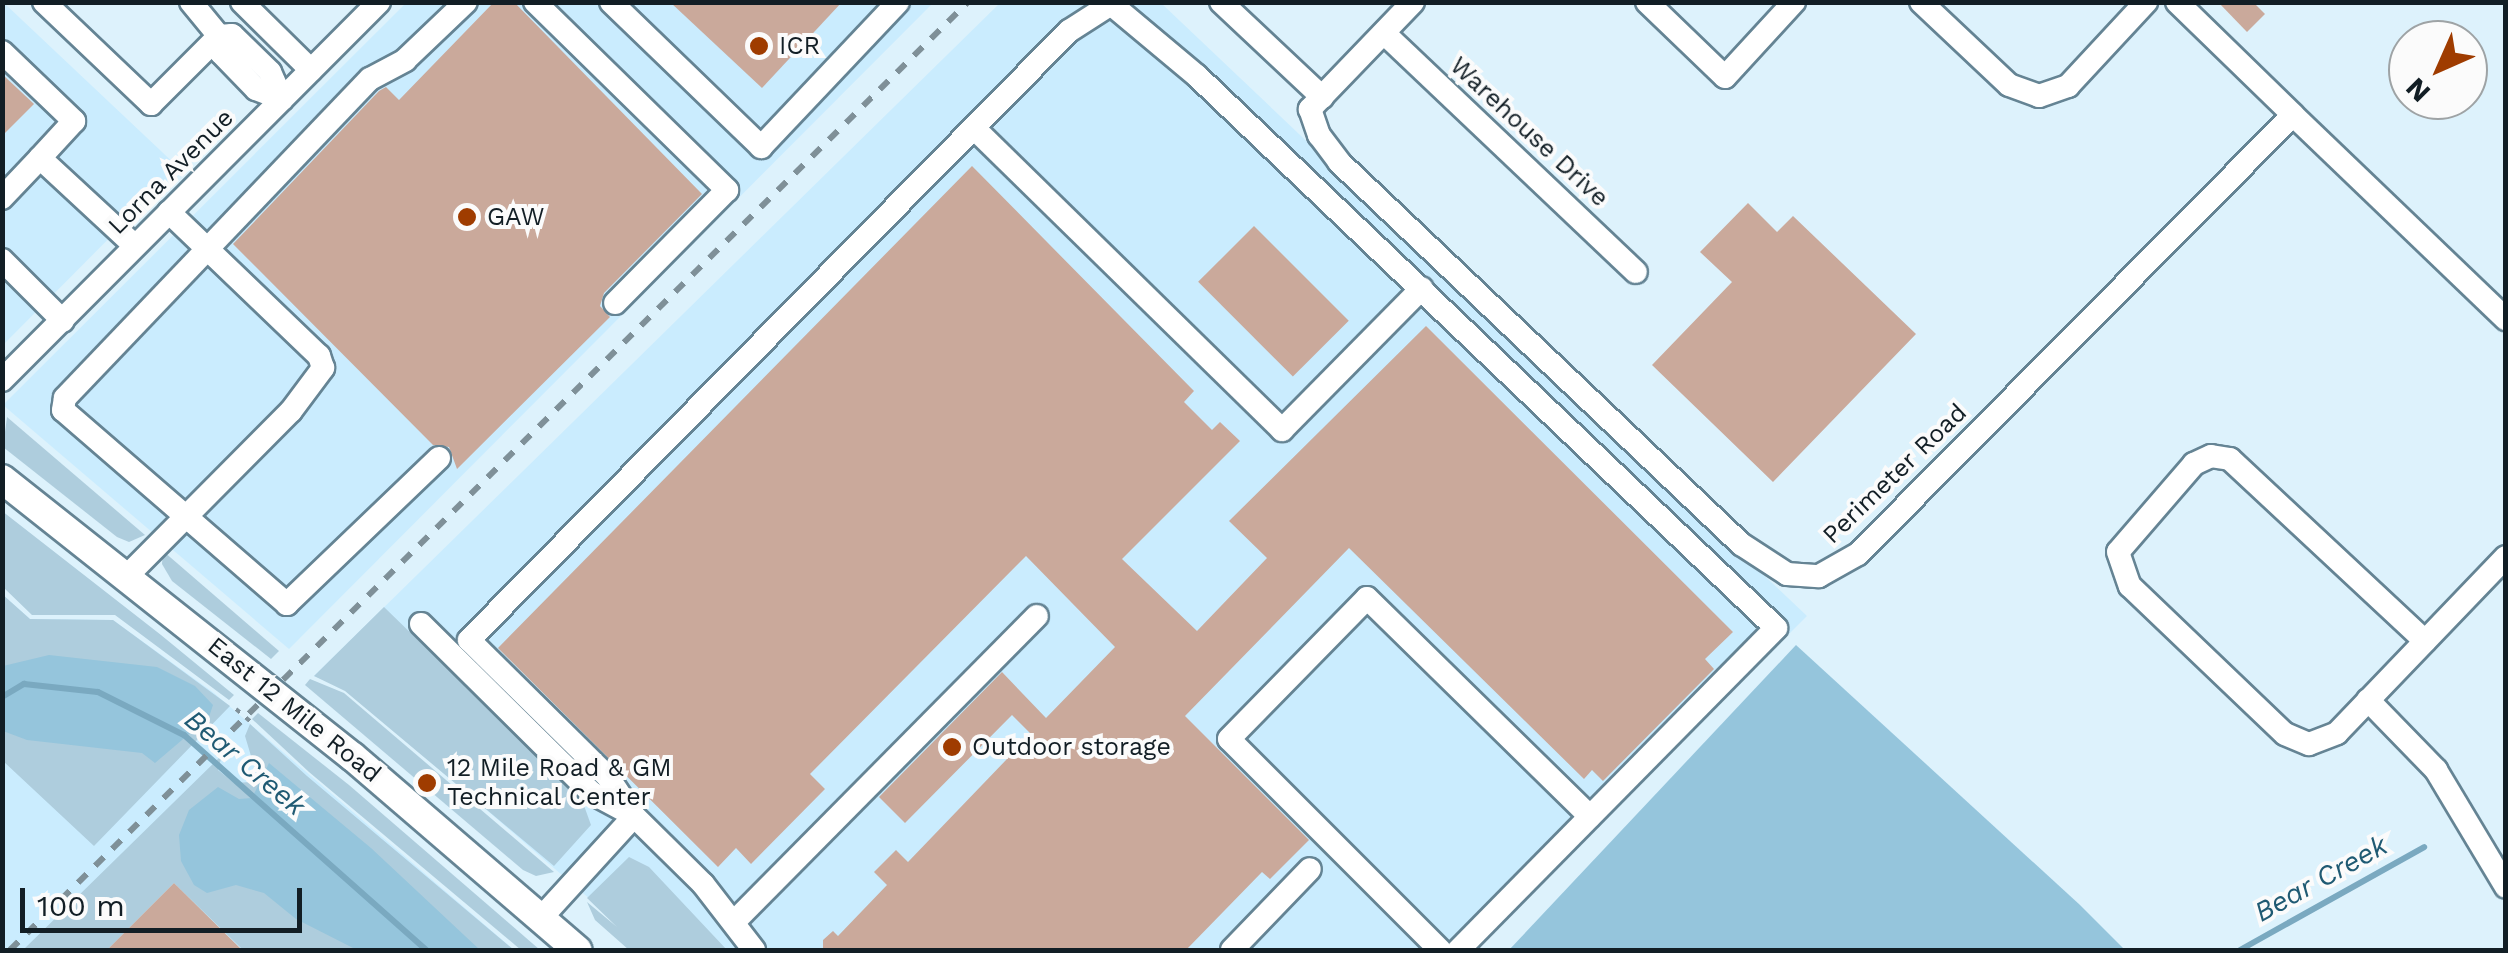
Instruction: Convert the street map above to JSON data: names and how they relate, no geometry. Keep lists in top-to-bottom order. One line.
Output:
{"streets":{"main road":["East 12 Mile Road"],"street":["Warehouse Drive","Lorna Avenue","Perimeter Road"]},"water":["Bear Creek"],"places":["ICR","GAW","Outdoor storage","12 Mile Road & GM Technical Center"],"scale_bar":"100 m","north":"bottom left"}
